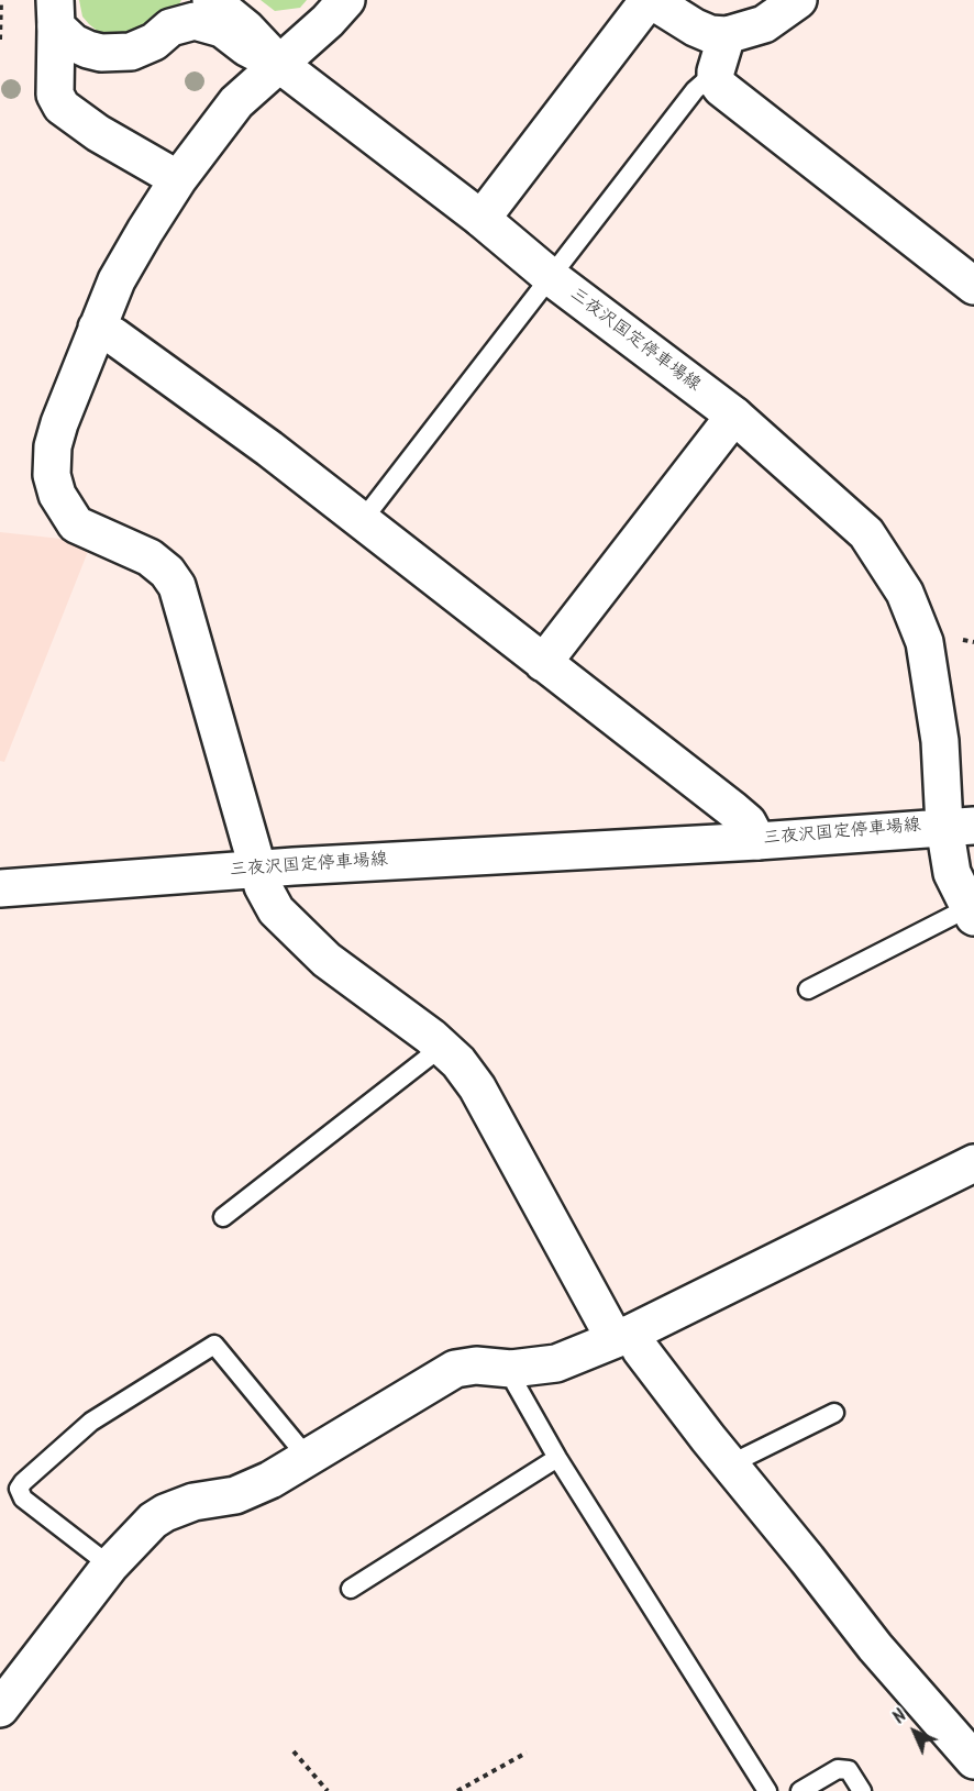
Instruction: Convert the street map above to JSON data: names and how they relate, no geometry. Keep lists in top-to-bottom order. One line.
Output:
{"streets":{"street":["三夜沢国定停車場線"]},"north":"top left"}
